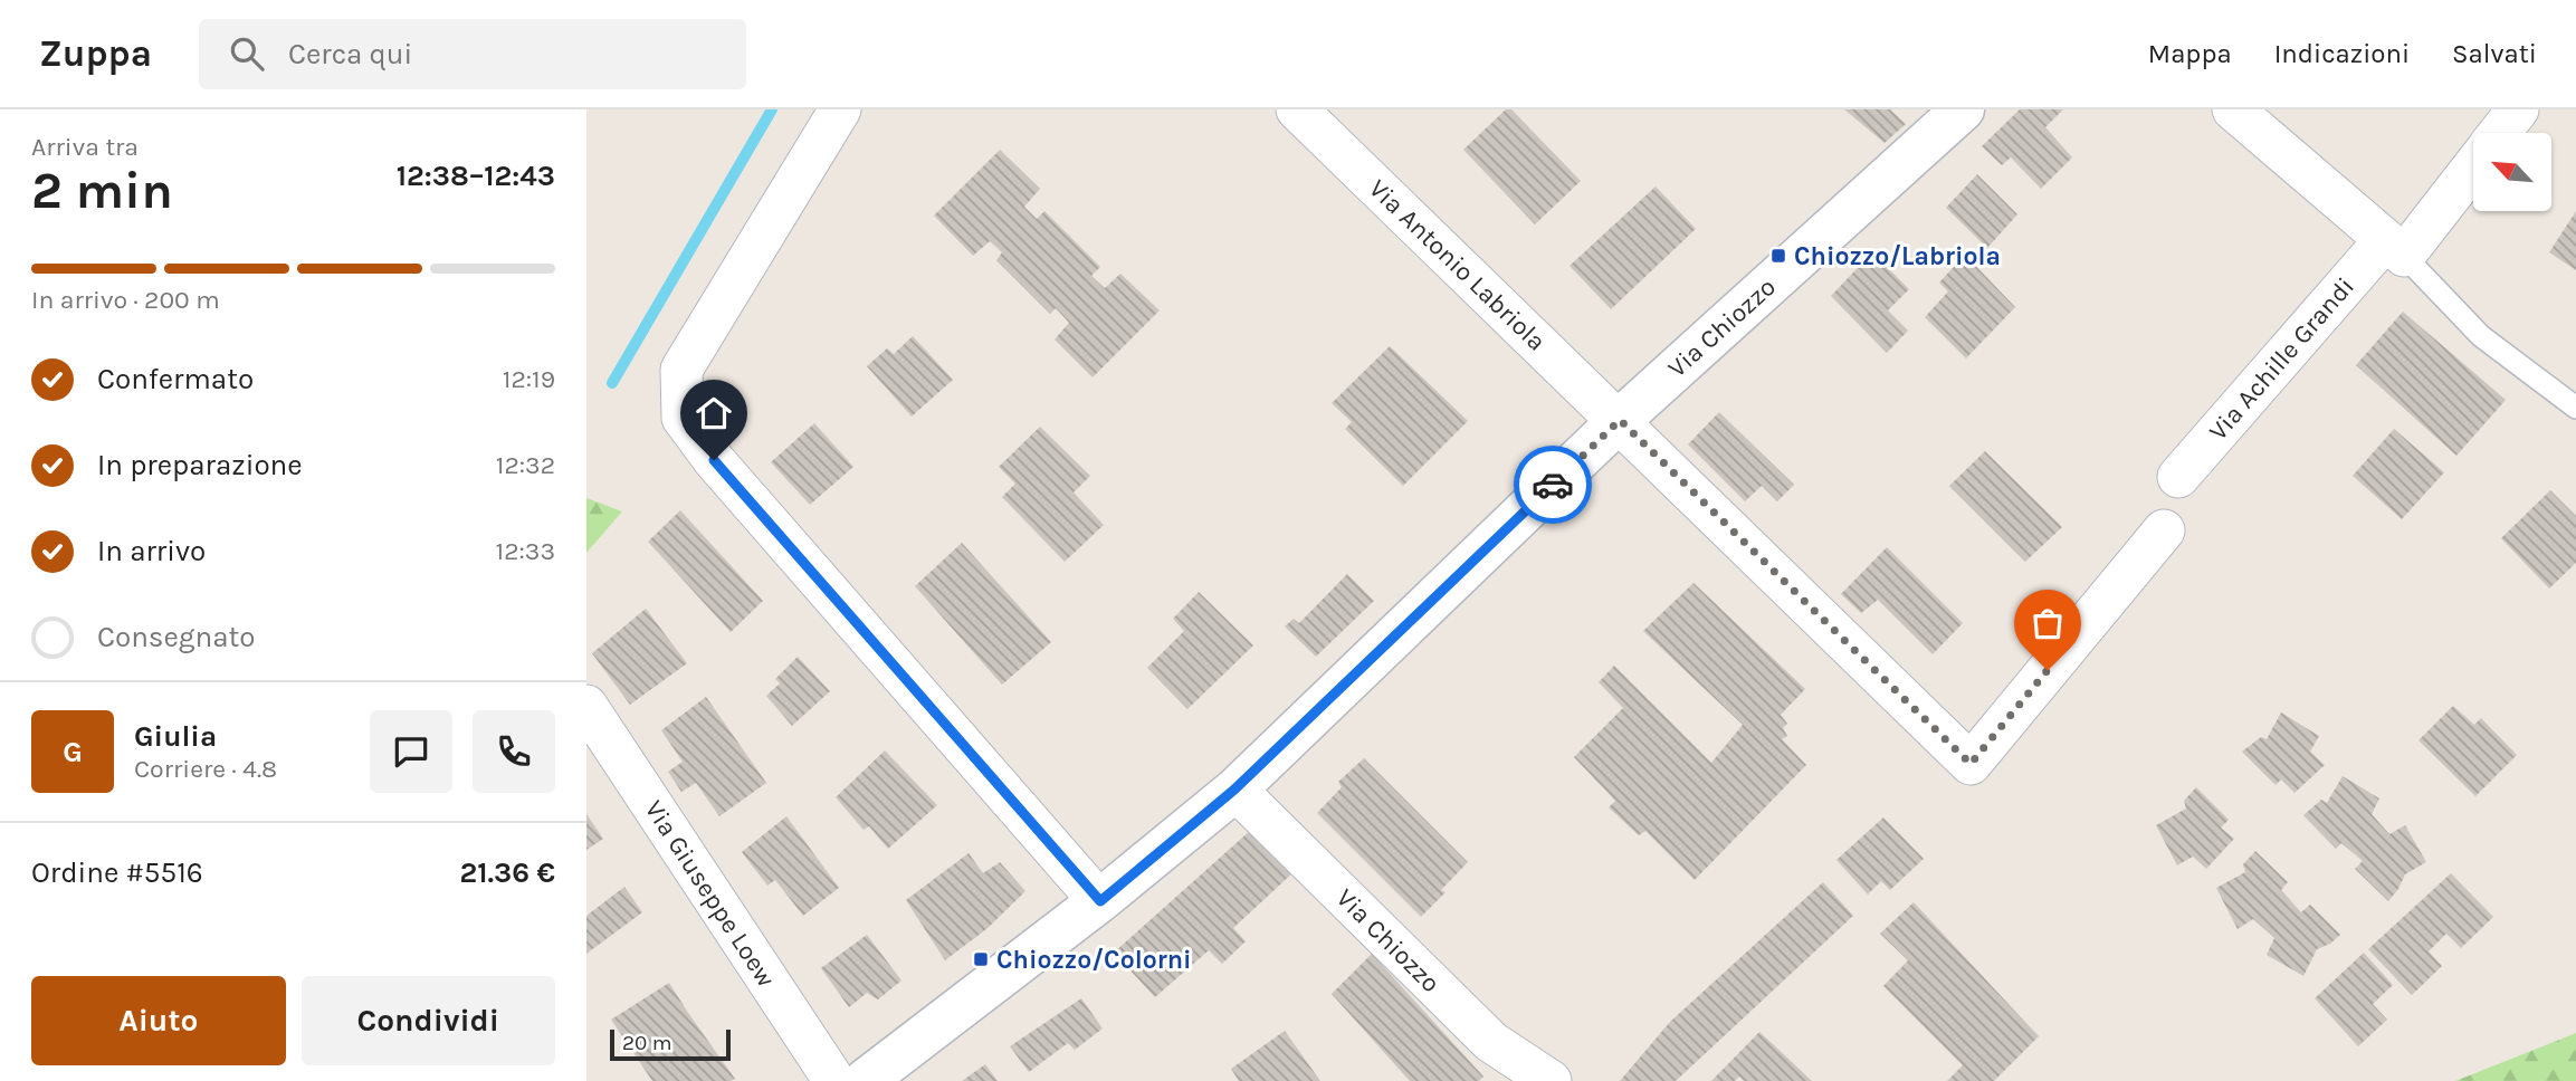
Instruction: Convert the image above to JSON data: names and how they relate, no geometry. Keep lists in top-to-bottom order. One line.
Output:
{"streets":{"street":["Via Antonio Labriola","Via Chiozzo","Via Achille Grandi","Via Giuseppe Loew"]},"crossings":[["Via Antonio Labriola","Via Chiozzo"]],"places":{"transit":["Chiozzo/Labriola","Chiozzo/Colorni"]},"scale_bar":"20 m","north":"top left","page":{"header":"Zuppa","search":"Cerca qui","nav":["Mappa","Indicazioni","Salvati"],"heading":["2 min","Arriva tra","12:38–12:43"],"panel":["Giulia","Corriere · 4.8","Ordine #5516","21.36 €"],"bar":"In arrivo · 200 m","list":[["Confermato","12:19"],["In preparazione","12:32"],["In arrivo","12:33"],"Consegnato"],"round":"G","buttons":["Aiuto","Condividi"],"scale":"20 m"}}
